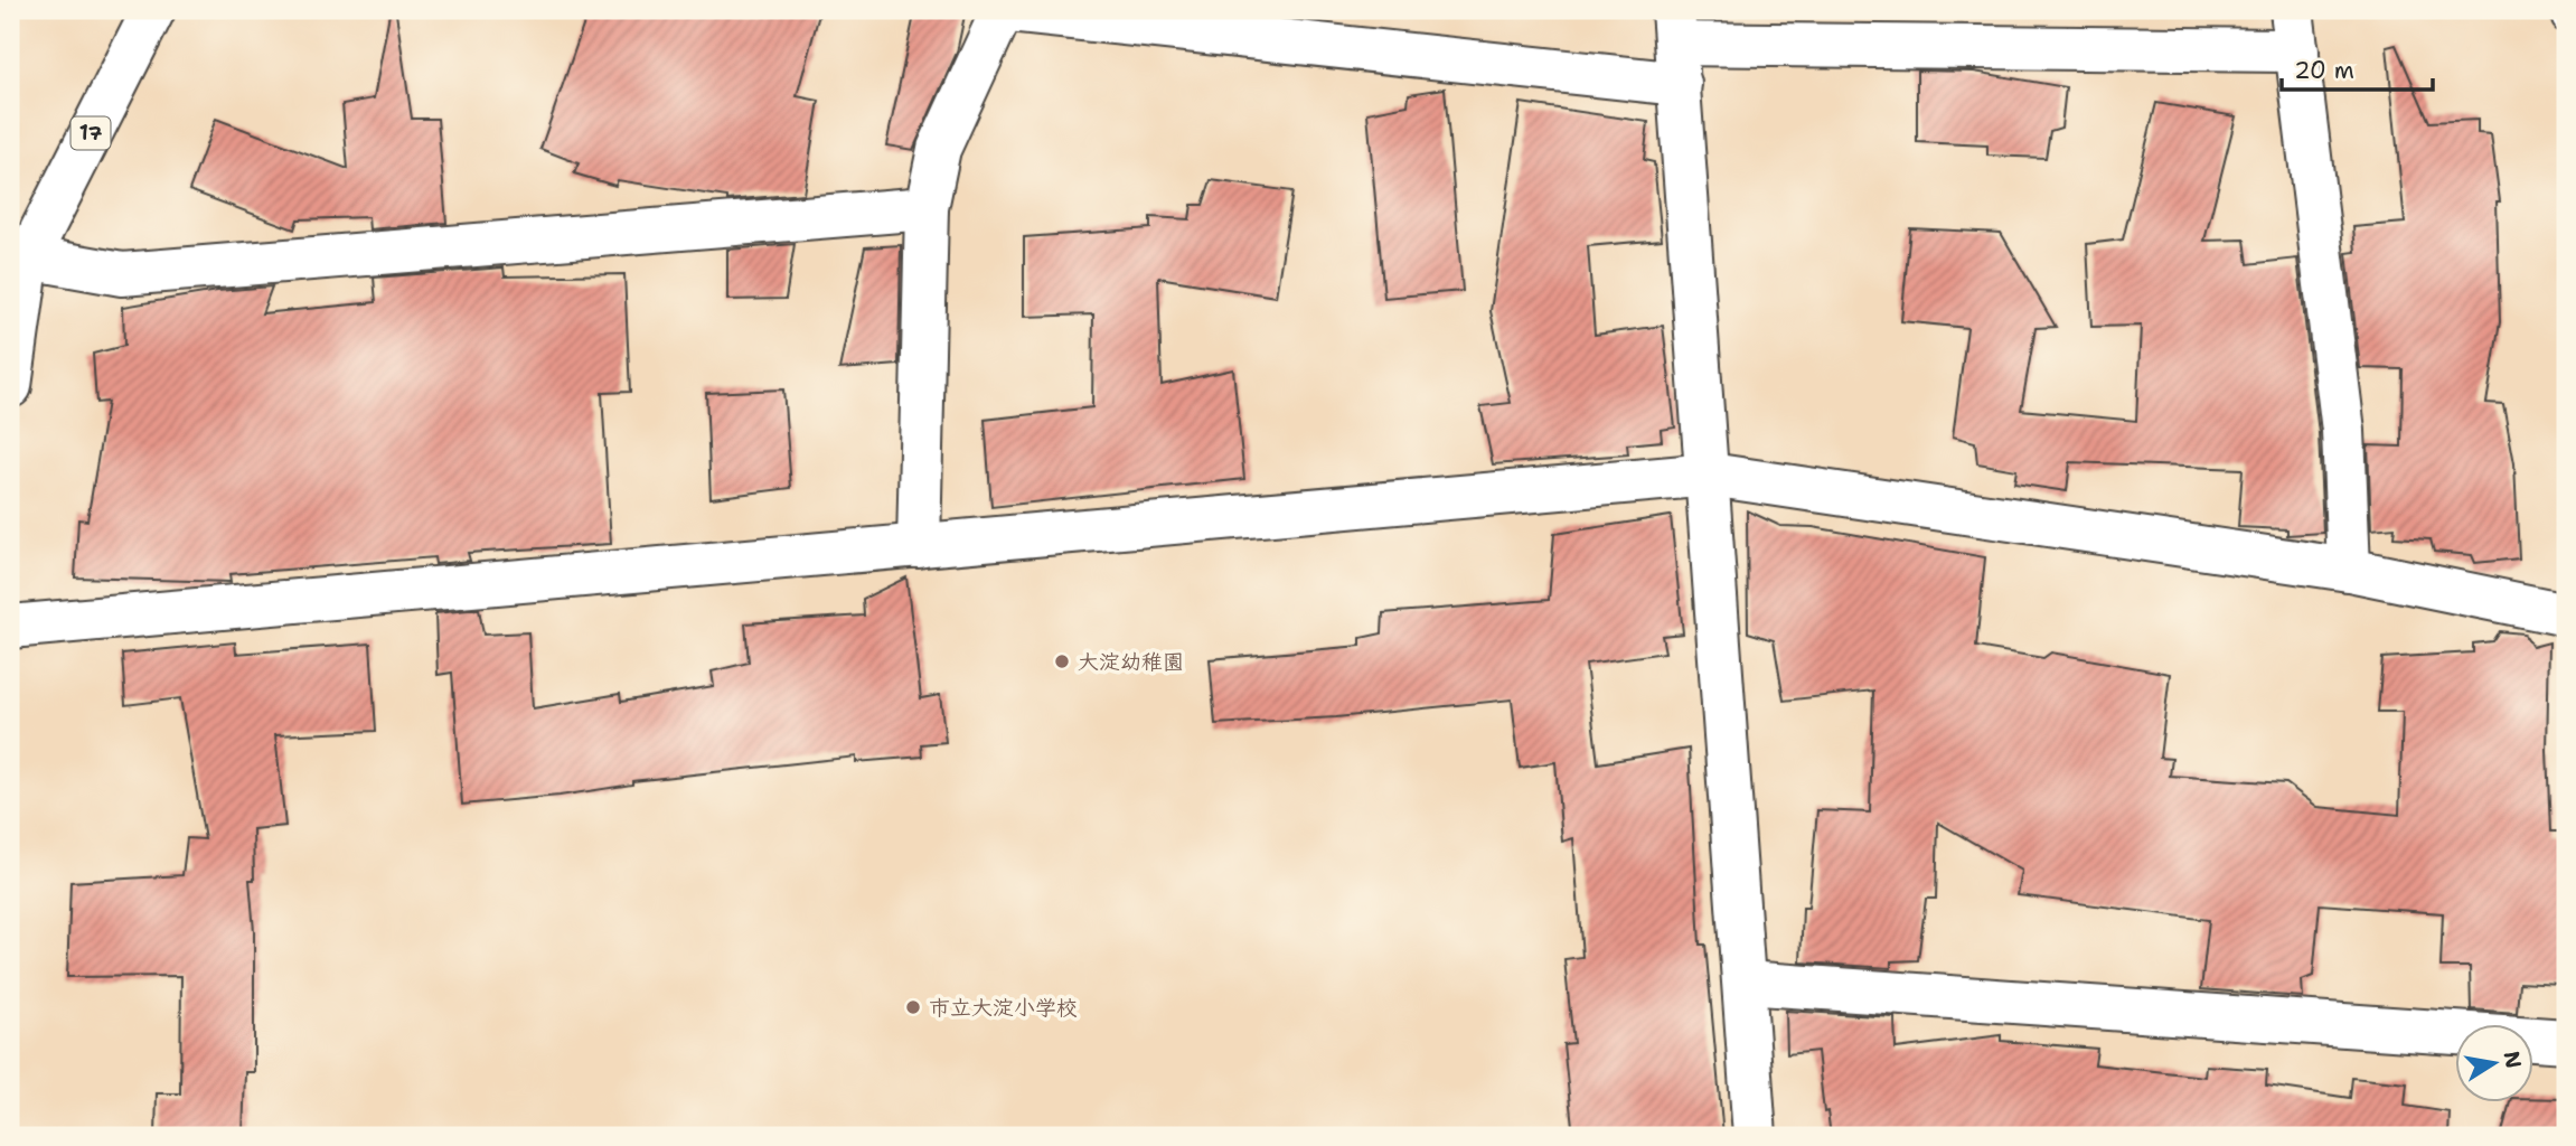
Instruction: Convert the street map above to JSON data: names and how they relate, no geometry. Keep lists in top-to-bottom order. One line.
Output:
{"streets":{"street":["17"]},"places":["大淀幼稚園","市立大淀小学校"],"scale_bar":"20 m","north":"right"}
